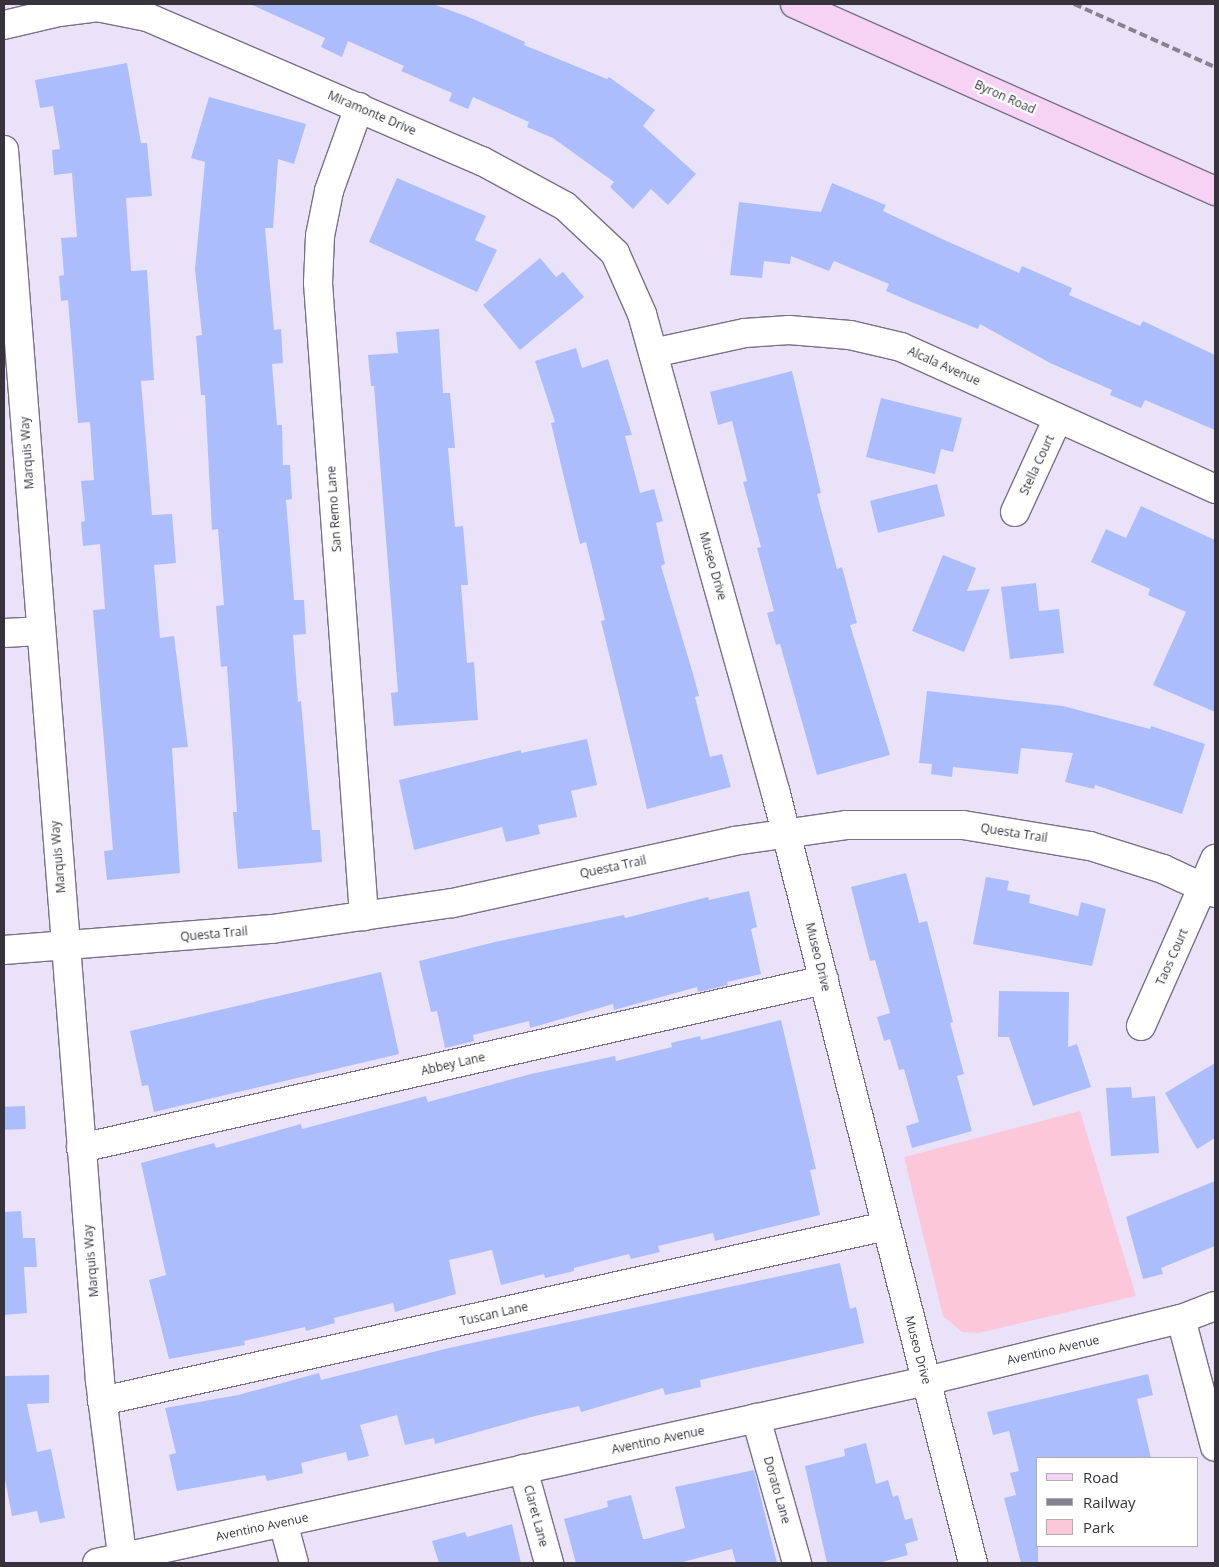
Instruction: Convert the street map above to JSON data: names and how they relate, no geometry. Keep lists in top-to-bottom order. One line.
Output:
{"streets":{"main road":["Byron Road"],"street":["Miramonte Drive","Alcala Avenue","Marquis Way","Stella Court","San Remo Lane","Museo Drive","Questa Trail","Taos Court","Abbey Lane","Tuscan Lane","Aventino Avenue","Dorato Lane","Claret Lane"]},"crossings":[["Miramonte Drive","Alcala Avenue"],["Miramonte Drive","San Remo Lane"],["Miramonte Drive","Museo Drive"],["Alcala Avenue","Stella Court"],["Alcala Avenue","Museo Drive"],["Marquis Way","Questa Trail"],["Marquis Way","Abbey Lane"],["Marquis Way","Tuscan Lane"],["Marquis Way","Aventino Avenue"],["San Remo Lane","Questa Trail"],["Museo Drive","Questa Trail"],["Museo Drive","Abbey Lane"],["Museo Drive","Tuscan Lane"],["Museo Drive","Aventino Avenue"],["Questa Trail","Taos Court"],["Aventino Avenue","Dorato Lane"],["Aventino Avenue","Claret Lane"]],"legend":["Road","Railway","Park"]}
